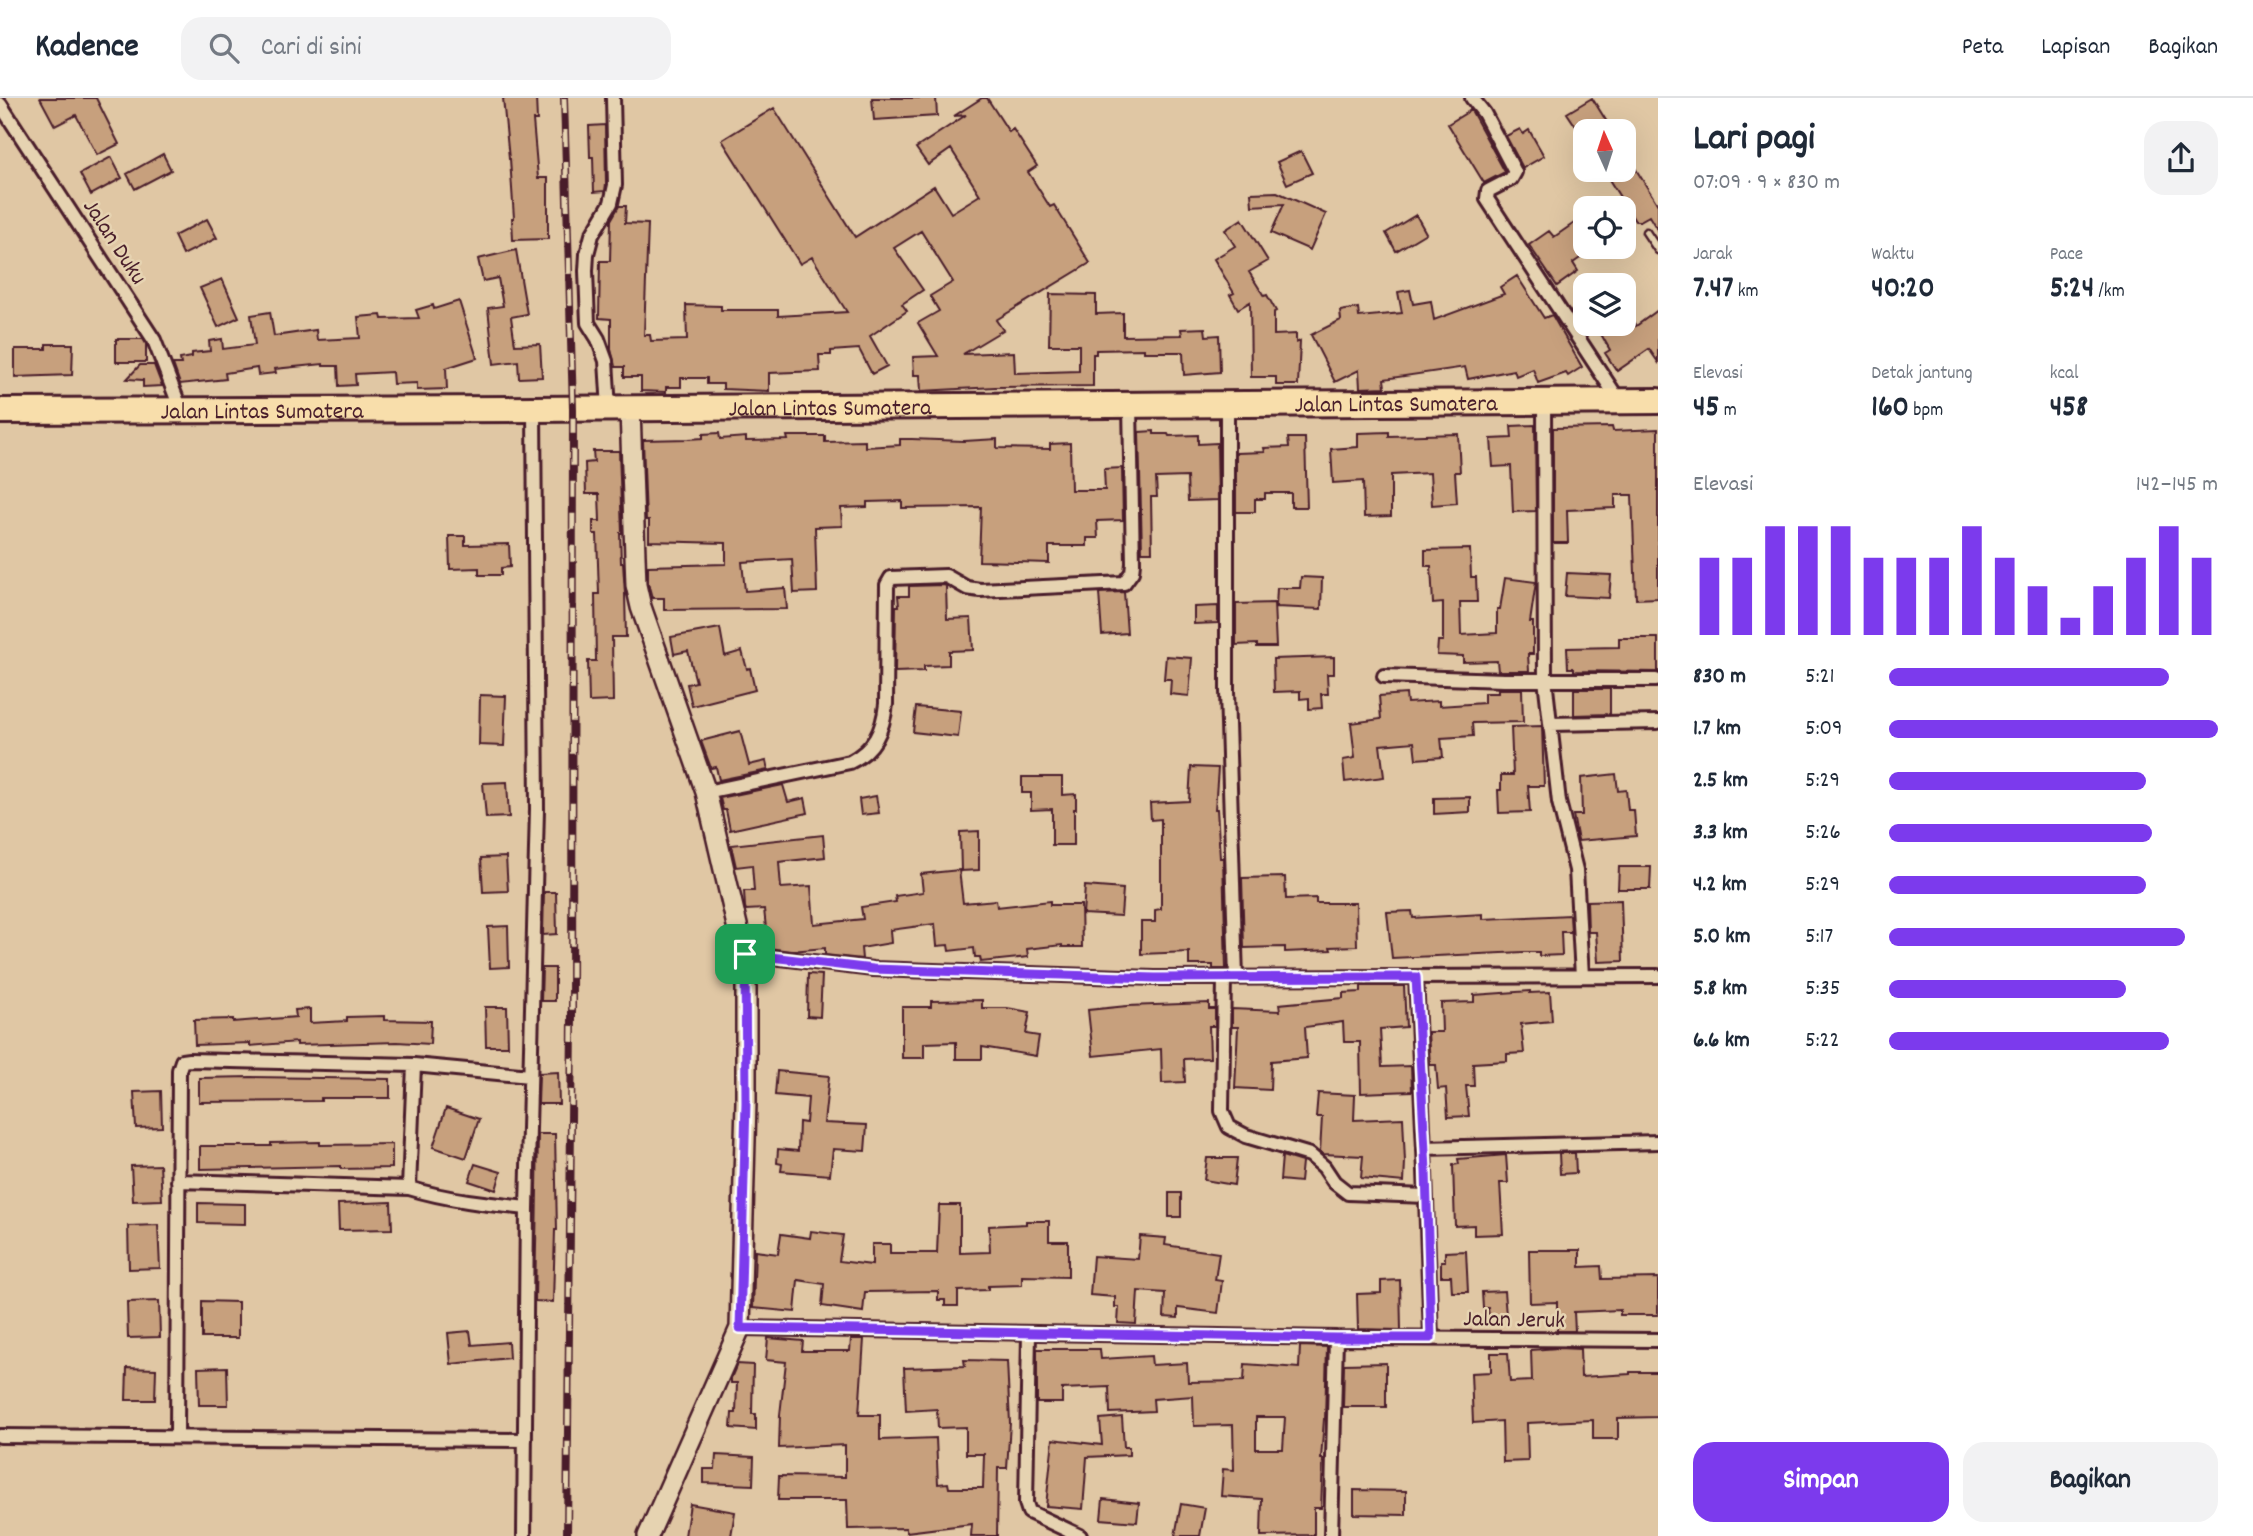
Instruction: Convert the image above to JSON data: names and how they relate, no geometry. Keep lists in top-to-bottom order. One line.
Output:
{"streets":{"highway":["Jalan Lintas Sumatera"],"street":["Jalan Duku","Jalan Jeruk"]},"crossings":[["Jalan Duku","Jalan Lintas Sumatera"]],"north":"top","page":{"header":"Kadence","search":"Cari di sini","nav":["Peta","Lapisan","Bagikan"],"heading":["Lari pagi","07:09 · 9 × 830 m"],"stats":[["Jarak","7.47 km"],["Waktu","40:20"],["Pace","5:24 /km"],["Elevasi","45 m"],["Detak jantung","160 bpm"],["kcal","458"]],"chart":["Elevasi","142–145 m"],"list":[{"name":"830 m","note":"5:21"},{"name":"1.7 km","note":"5:09"},{"name":"2.5 km","note":"5:29"},{"name":"3.3 km","note":"5:26"},{"name":"4.2 km","note":"5:29"},{"name":"5.0 km","note":"5:17"},{"name":"5.8 km","note":"5:35"},{"name":"6.6 km","note":"5:22"}],"buttons":["Simpan","Bagikan"]}}
